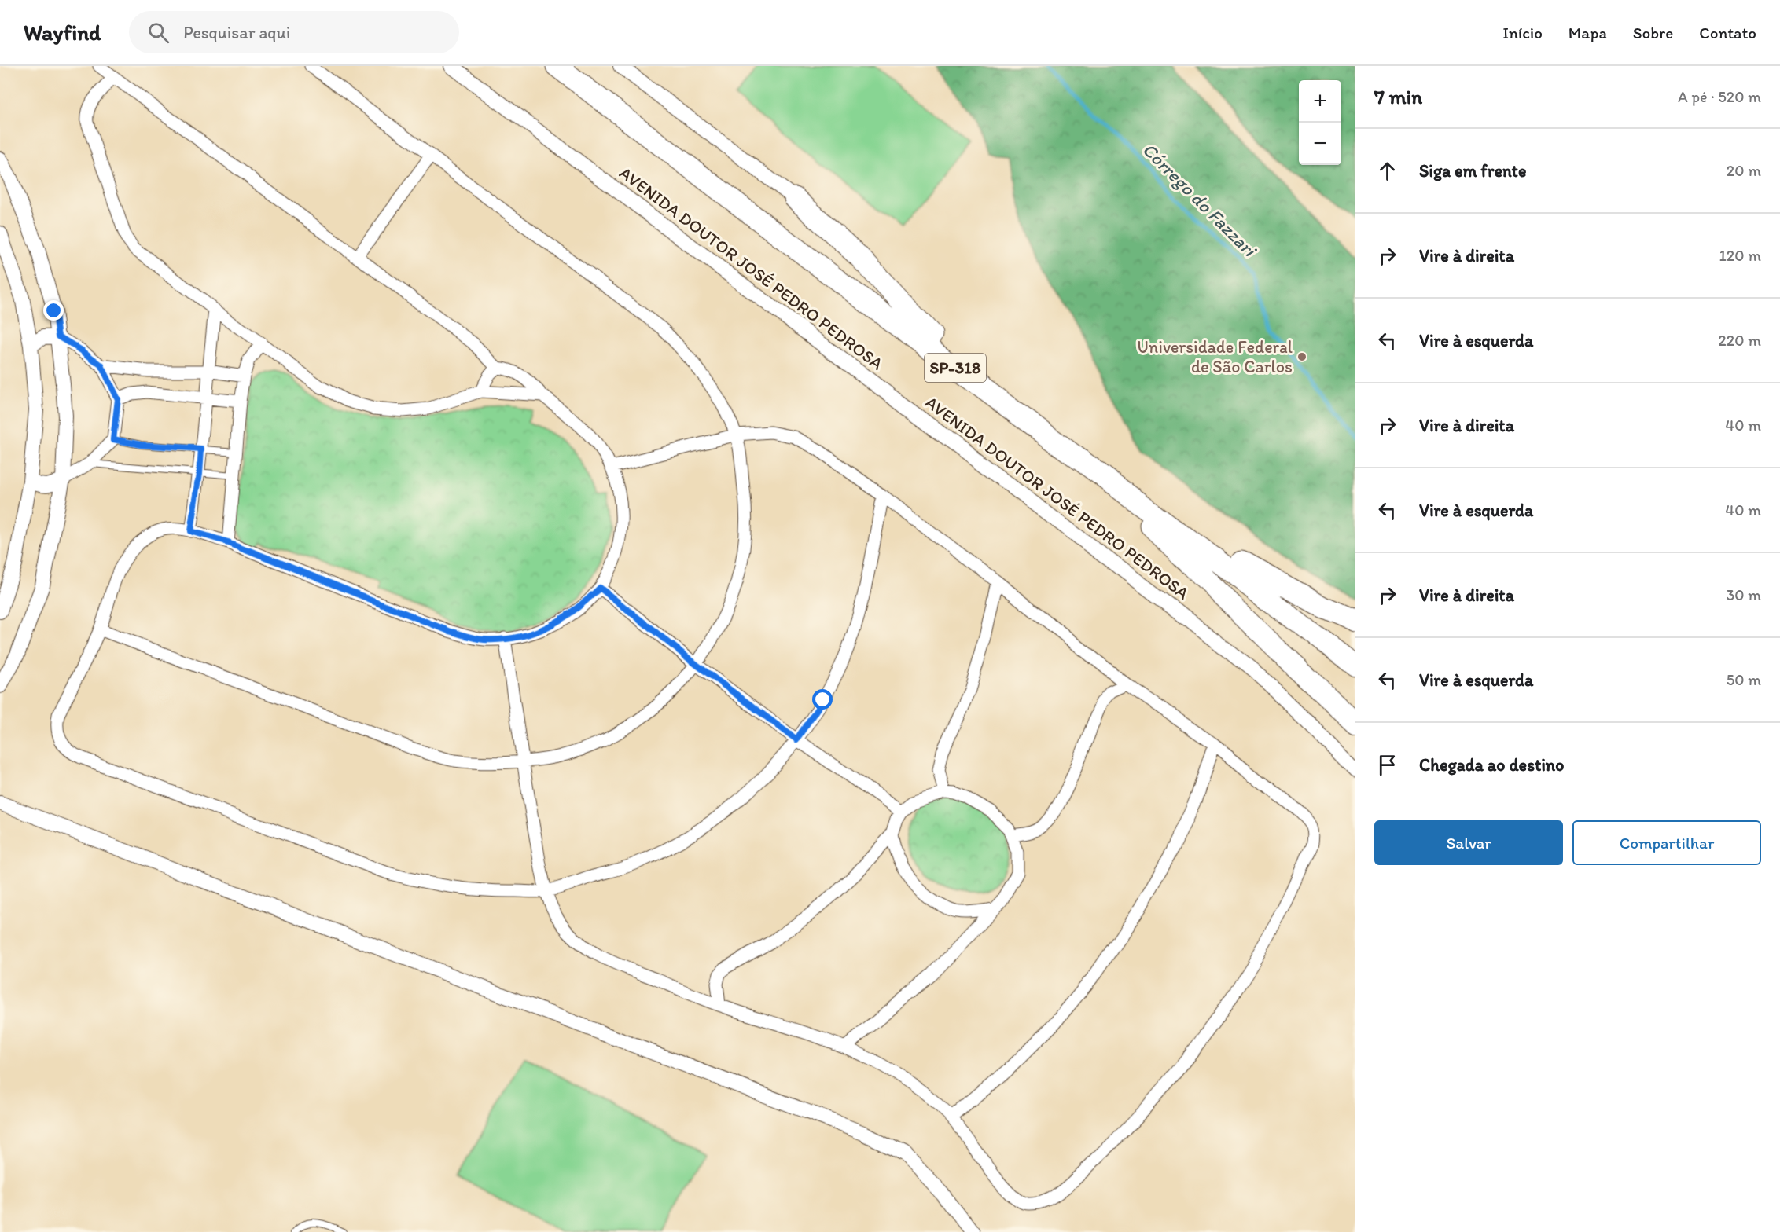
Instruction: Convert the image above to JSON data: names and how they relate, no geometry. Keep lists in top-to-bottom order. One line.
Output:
{"streets":{"highway":["SP-318"],"street":["AVENIDA DOUTOR JOSÉ PEDRO PEDROSA"]},"water":["Córrego do Fazzari"],"places":["Universidade Federal de São Carlos"],"page":{"header":"Wayfind","search":"Pesquisar aqui","nav":["Início","Mapa","Sobre","Contato"],"heading":["7 min","A pé · 520 m"],"map_buttons":["+","−"],"list":[["Siga em frente","20 m"],["Vire à direita","120 m"],["Vire à esquerda","220 m"],["Vire à direita","40 m"],["Vire à esquerda","40 m"],["Vire à direita","30 m"],["Vire à esquerda","50 m"],"Chegada ao destino"],"buttons":["Salvar","Compartilhar"]}}
